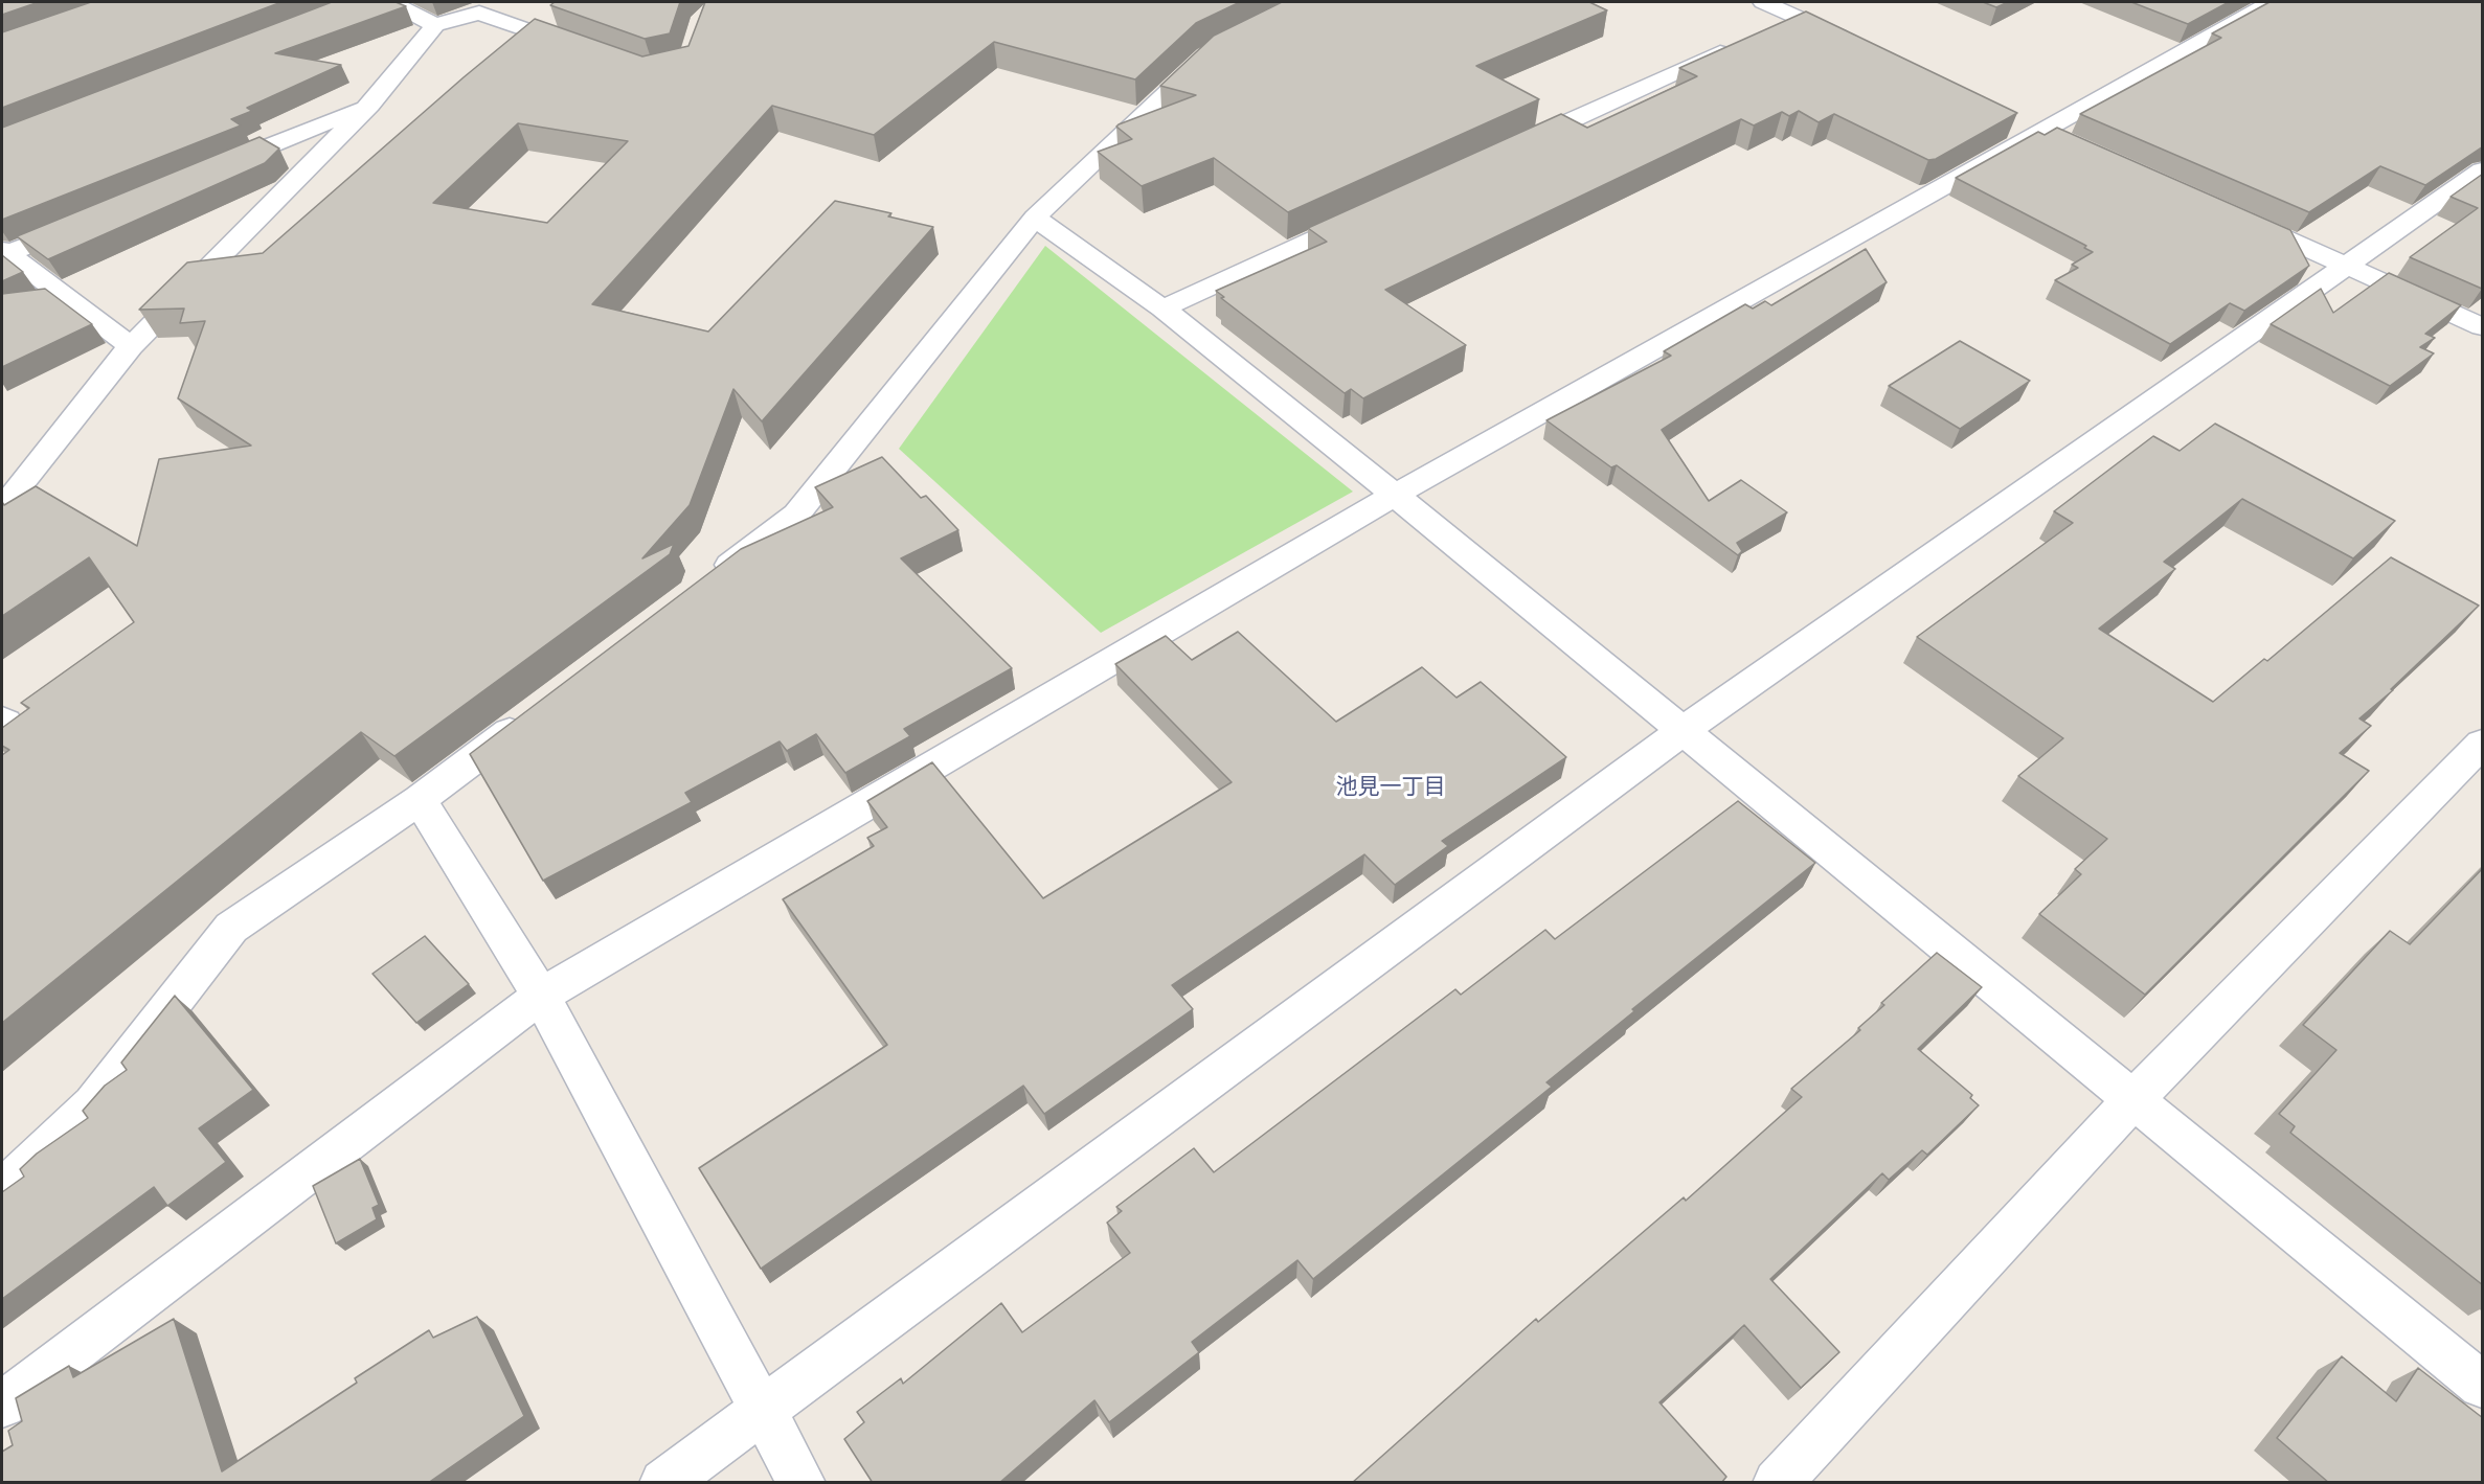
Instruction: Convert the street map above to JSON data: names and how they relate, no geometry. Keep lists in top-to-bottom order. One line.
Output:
{"districts":["池見一丁目"]}
